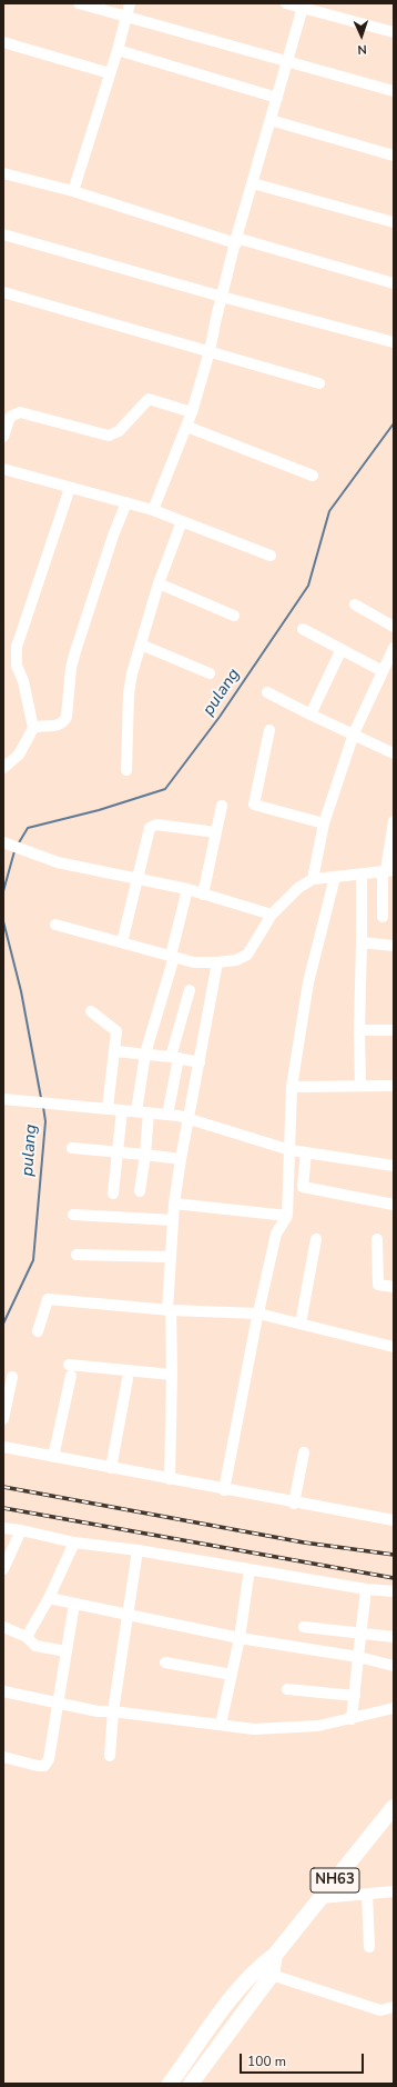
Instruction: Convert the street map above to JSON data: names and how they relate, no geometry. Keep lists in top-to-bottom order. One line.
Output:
{"streets":{"highway":["NH63"]},"water":["pulang"],"scale_bar":"100 m","north":"bottom"}
